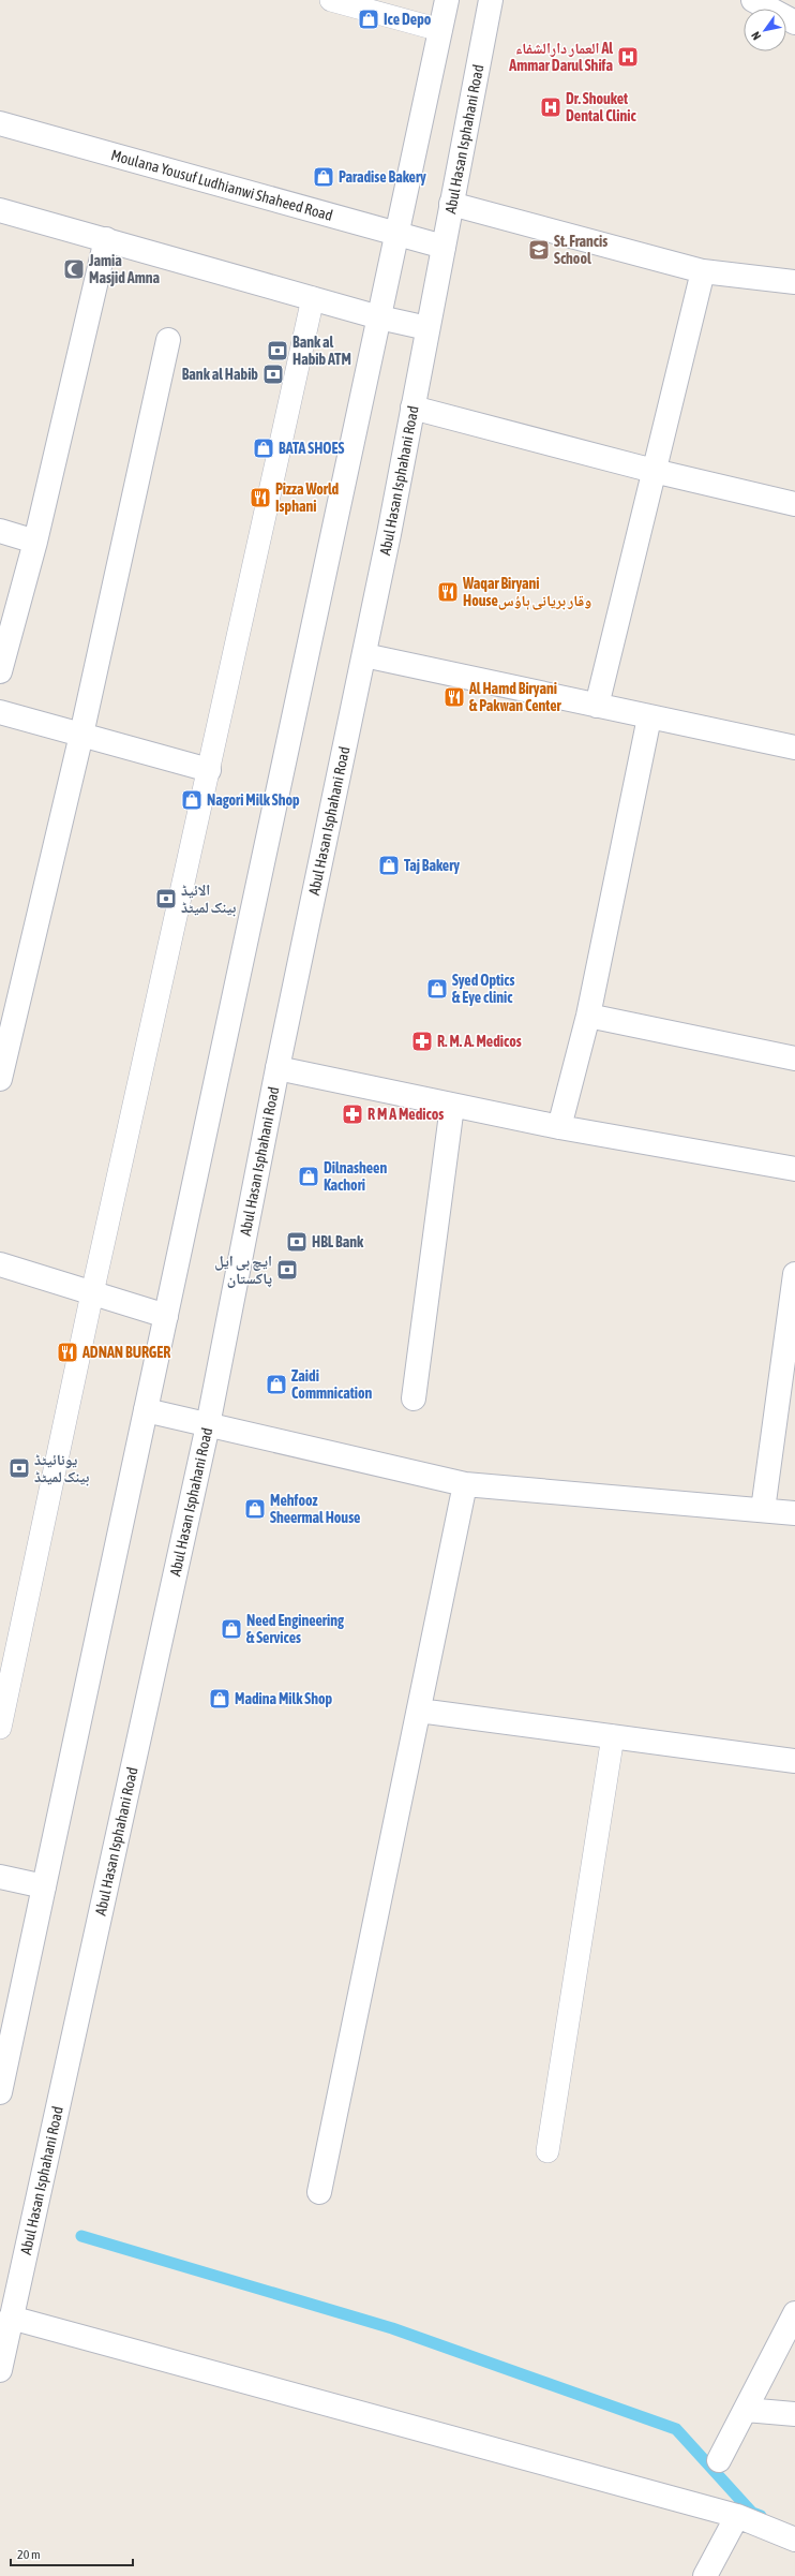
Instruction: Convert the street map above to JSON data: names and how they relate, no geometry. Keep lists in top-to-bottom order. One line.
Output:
{"streets":{"street":["Abul Hasan Isphahani Road","Moulana Yousuf Ludhianwi Shaheed Road"]},"crossings":[["Abul Hasan Isphahani Road","Moulana Yousuf Ludhianwi Shaheed Road"]],"places":{"shop":["Ice Depo","Paradise Bakery","BATA SHOES","Nagori Milk Shop","Taj Bakery","Syed Optics & Eye clinic","Dilnasheen Kachori","Zaidi Commnication","Mehfooz Sheermal House","Need Engineering & Services","Madina Milk Shop"],"hospital":["العمار دارالشفاء Al Ammar Darul Shifa","Dr. Shouket Dental Clinic"],"school or university":["St. Francis School"],"mosque":["Jamia Masjid Amna"],"bank":["Bank al Habib ATM","Bank al Habib","الائیڈ بینک لمیٹڈ","HBL Bank","ایچ بی ایل پاکستان","یونائیٹڈ بینک لمیٹڈ"],"restaurant":["Pizza World Isphani","Waqar Biryani Houseوقار بریانی ہاؤس","Al Hamd Biryani & Pakwan Center","ADNAN BURGER"],"pharmacy":["R. M. A. Medicos","R M A Medicos"]},"scale_bar":"20 m","north":"bottom left"}
